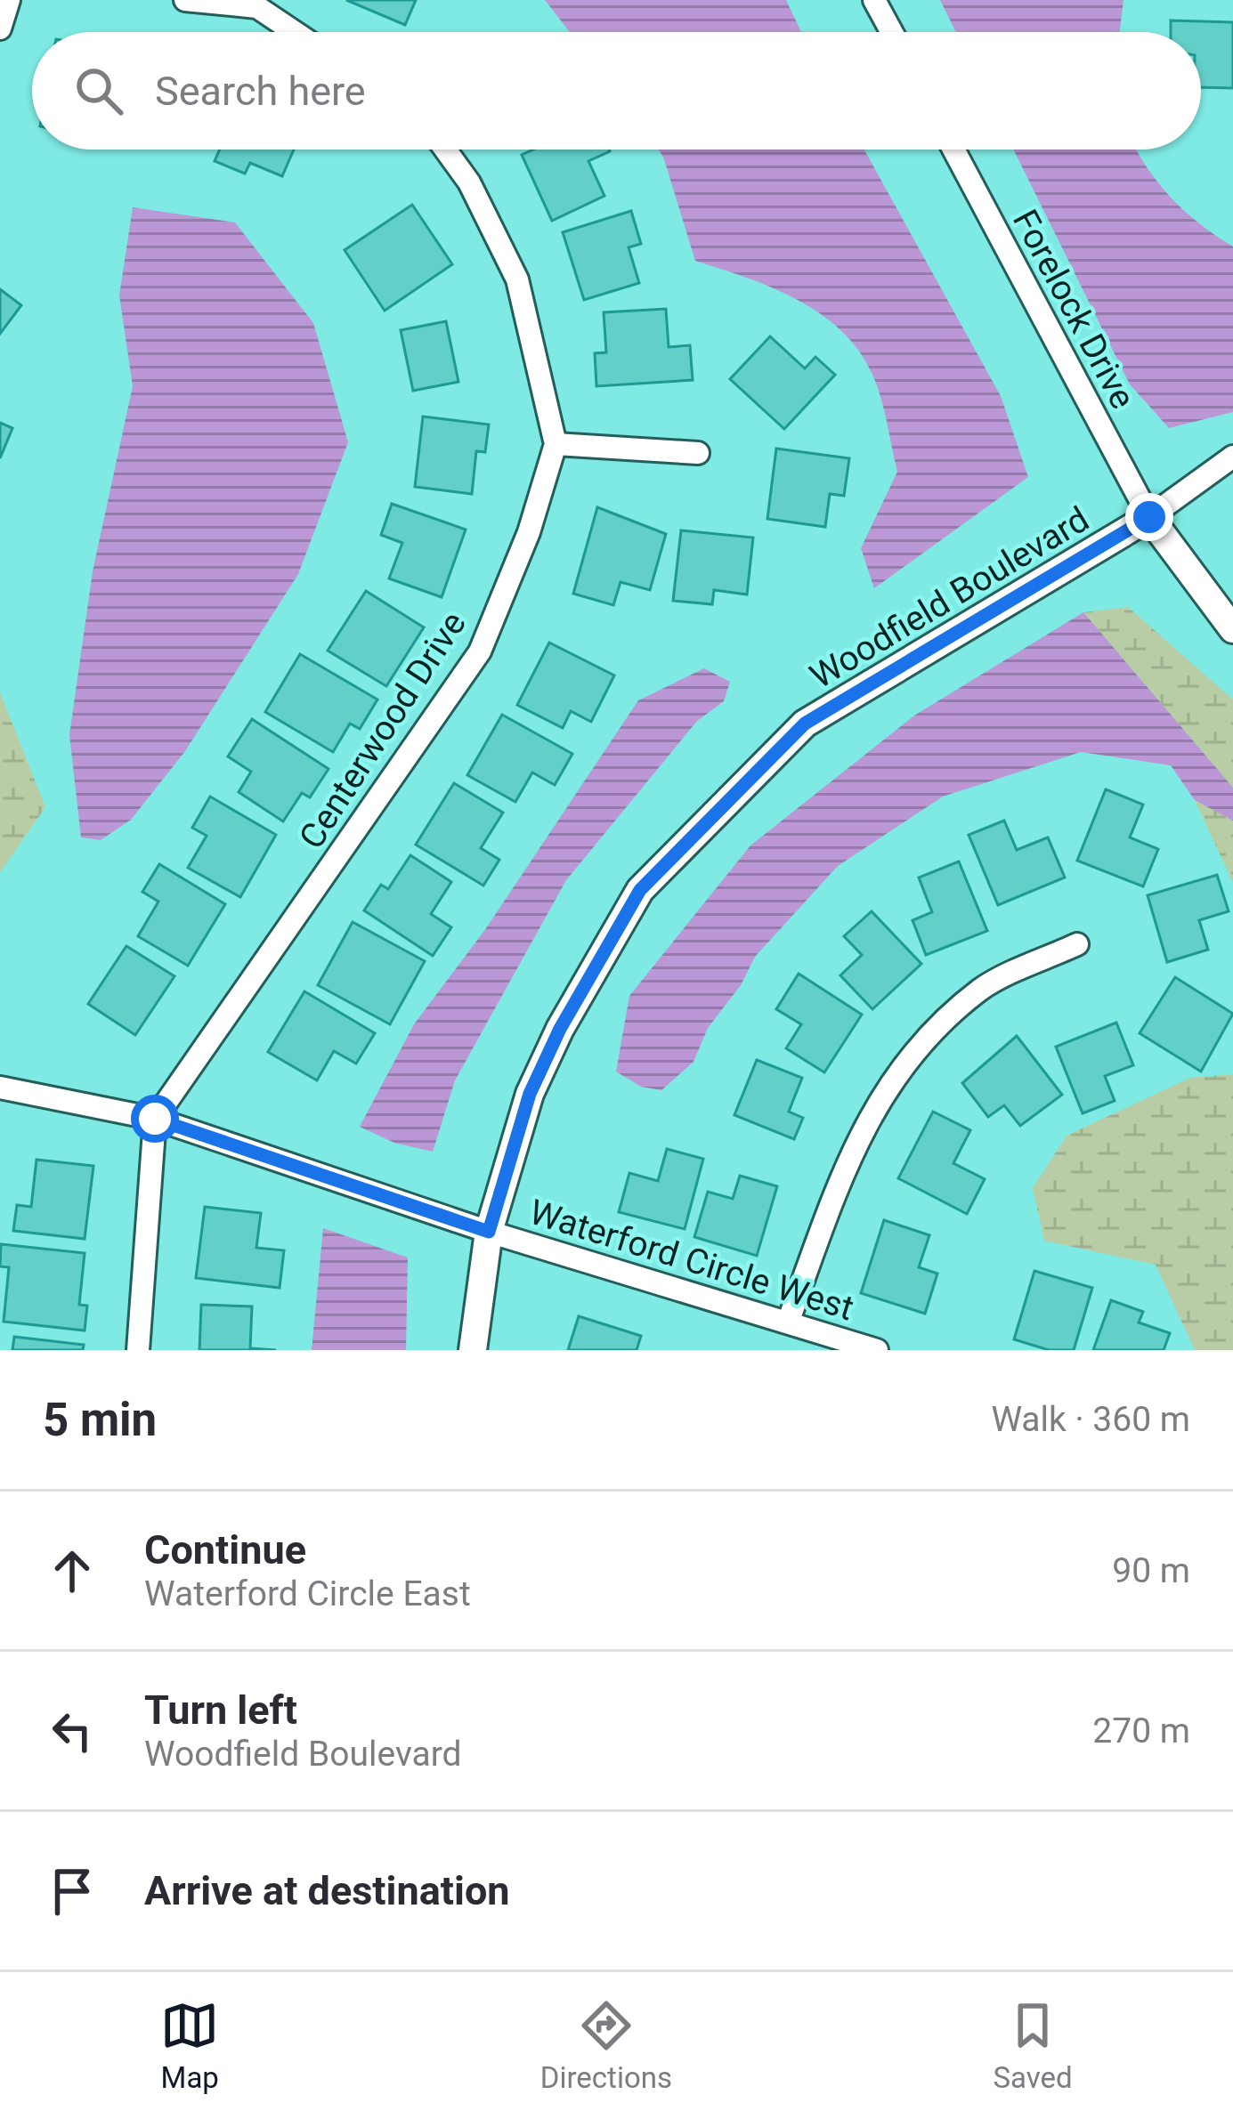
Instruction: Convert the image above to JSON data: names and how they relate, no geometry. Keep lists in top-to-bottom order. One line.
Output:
{"streets":{"street":["Forelock Drive","Woodfield Boulevard","Centerwood Drive","Waterford Circle West"]},"crossings":[["Forelock Drive","Woodfield Boulevard"],["Woodfield Boulevard","Waterford Circle West"],["Centerwood Drive","Waterford Circle West"]],"page":{"search":"Search here","heading":["5 min","Walk · 360 m"],"list":[["Continue","Waterford Circle East","90 m"],["Turn left","Woodfield Boulevard","270 m"],"Arrive at destination"],"nav":["Map","Directions","Saved"]}}
